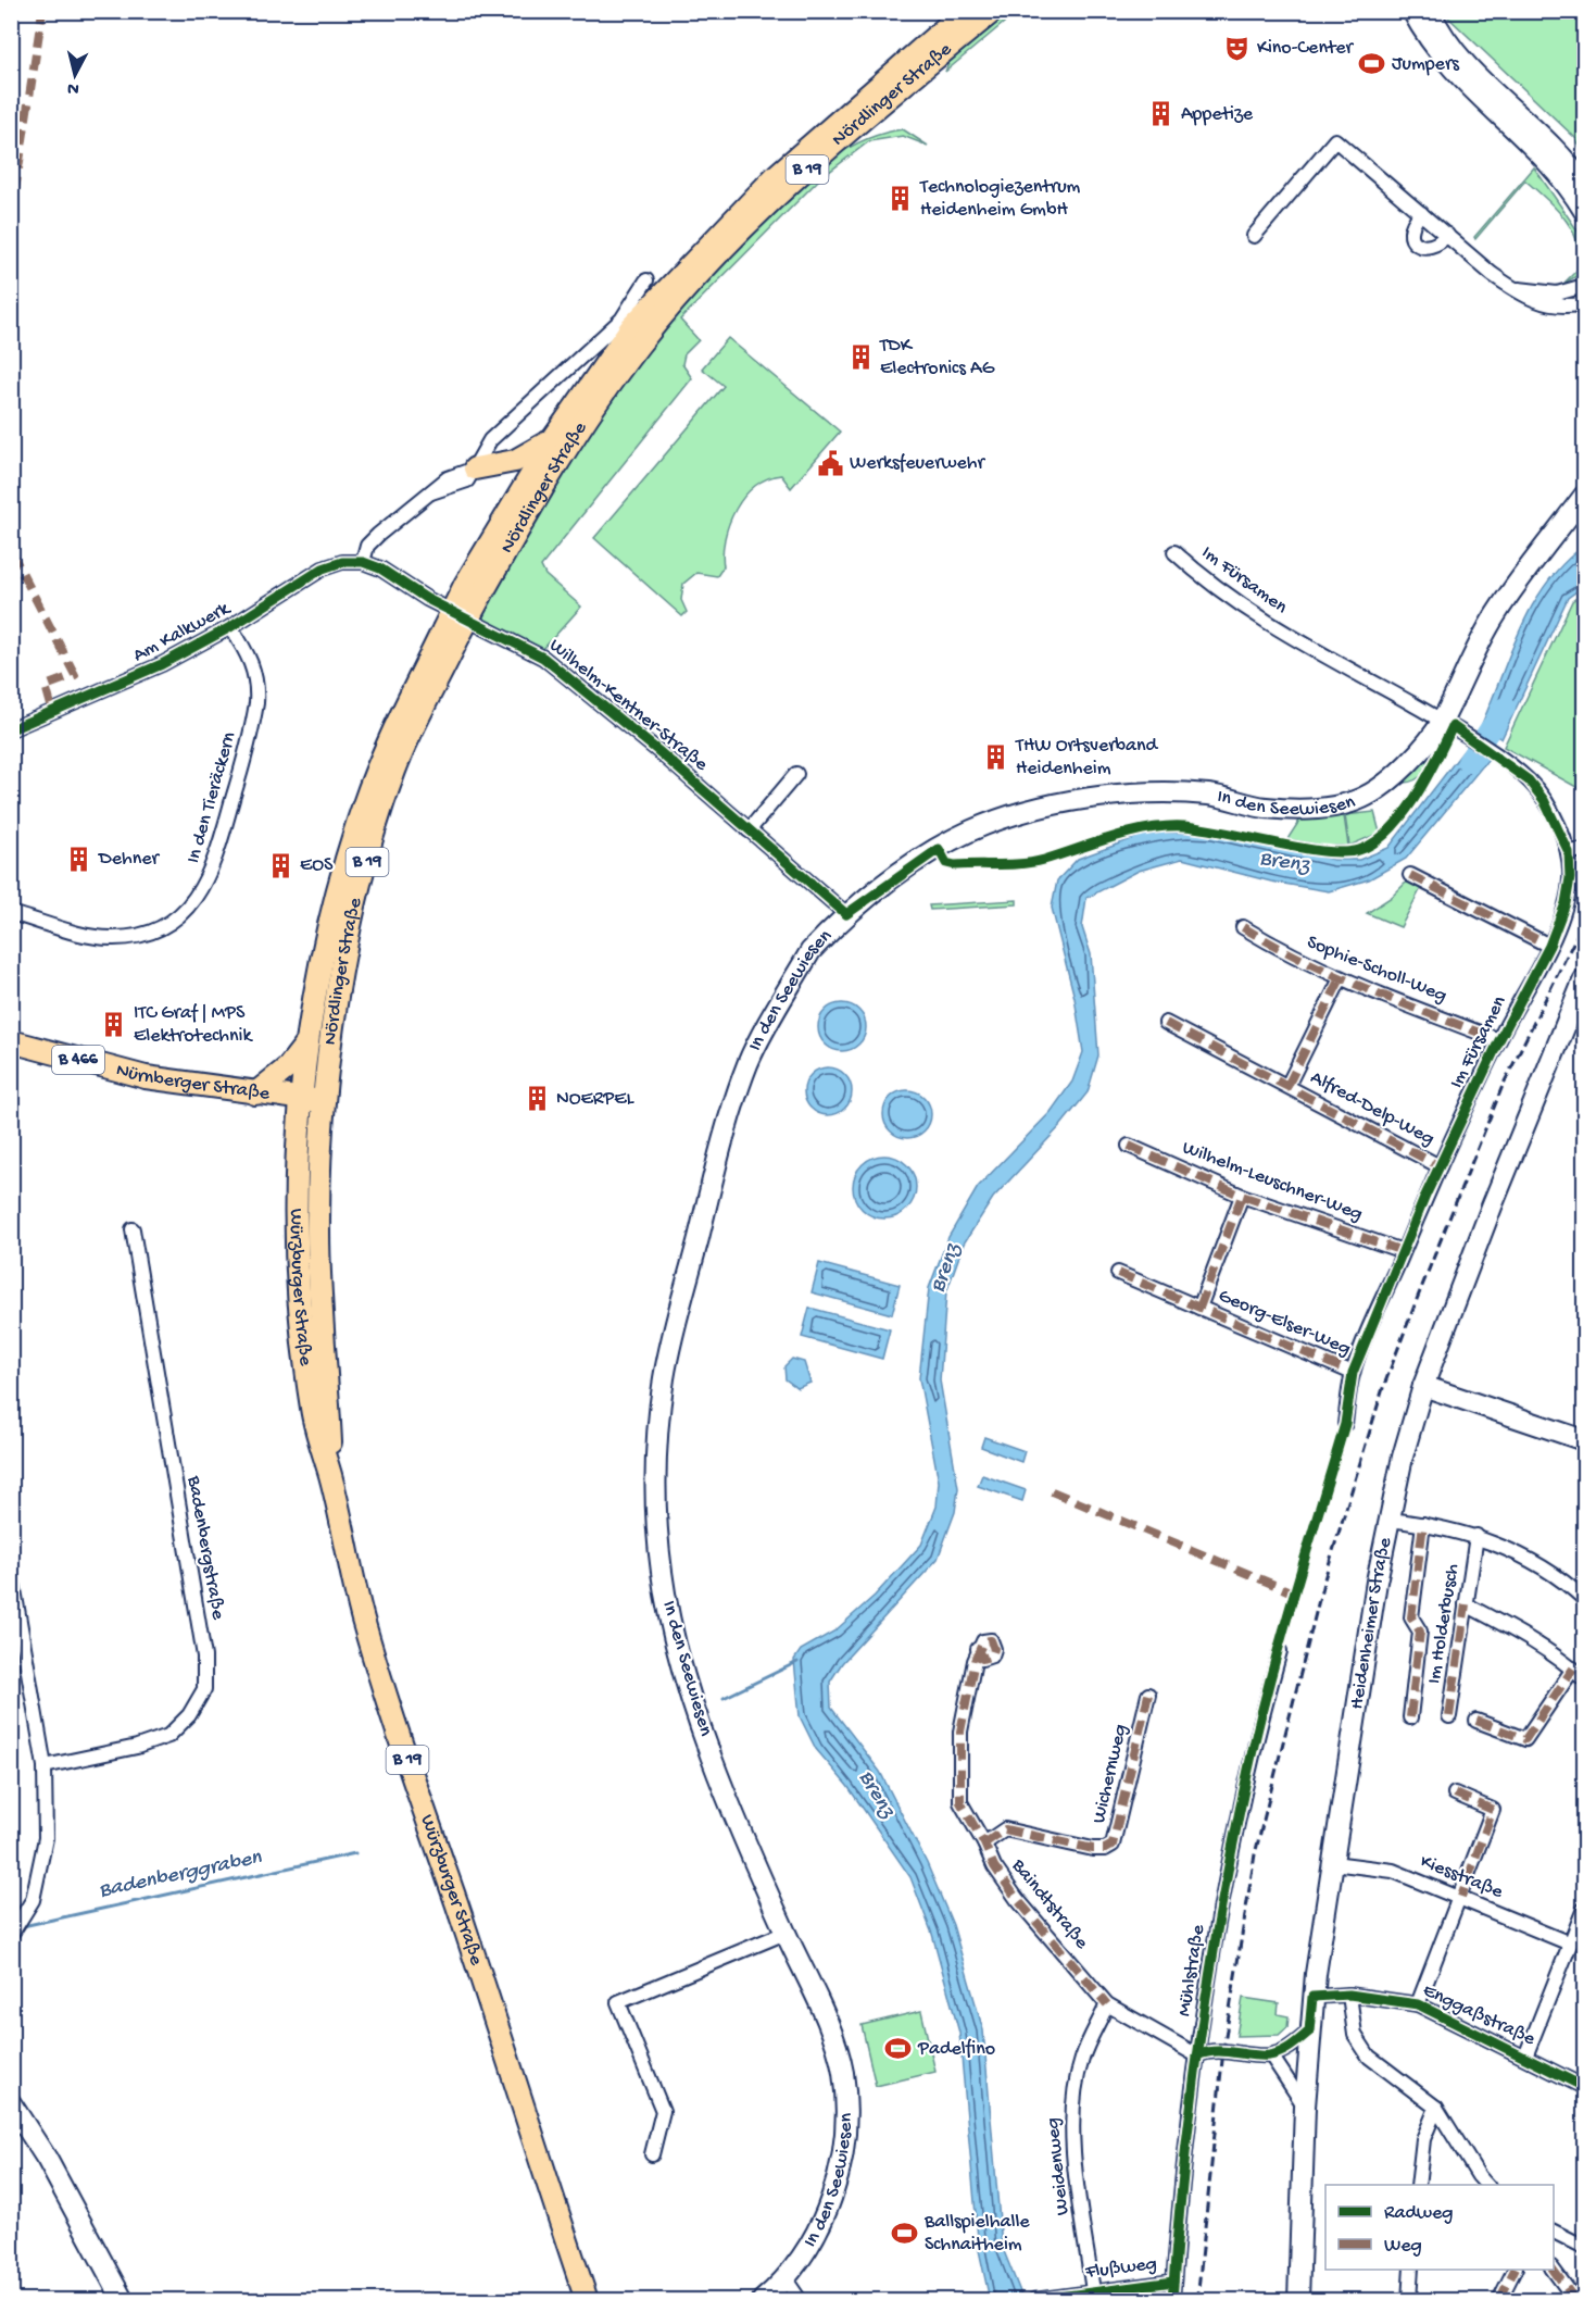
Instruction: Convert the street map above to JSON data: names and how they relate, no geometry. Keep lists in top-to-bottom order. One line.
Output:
{"streets":{"main road":["Nördlinger Straße","B 19","B 466","Nürnberger Straße","Würzburger Straße"],"street":["Im Fürsamen","Am Kalkwerk","Wilhelm-Kentner-Straße","In den Seewiesen","In den Tieräckern","Sophie-Scholl-Weg","Alfred-Delp-Weg","Wilhelm-Leuschner-Weg","Georg-Elser-Weg","Badenbergstraße","Heidenheimer Straße","Im Holderbusch","Wichernweg","Kiesstraße","Baindtstraße","Mühlstraße","Enggaßstraße","Weidenweg","Flußweg"]},"crossings":[["Nördlinger Straße","B 19"],["Nördlinger Straße","B 466"],["Nördlinger Straße","Nürnberger Straße"],["Nördlinger Straße","Würzburger Straße"],["B 19","Nürnberger Straße"],["Im Fürsamen","In den Seewiesen"],["Im Fürsamen","Sophie-Scholl-Weg"],["Im Fürsamen","Alfred-Delp-Weg"],["Im Fürsamen","Wilhelm-Leuschner-Weg"],["Im Fürsamen","Georg-Elser-Weg"],["Am Kalkwerk","Wilhelm-Kentner-Straße"],["Am Kalkwerk","In den Tieräckern"],["Wilhelm-Kentner-Straße","In den Seewiesen"],["Sophie-Scholl-Weg","Alfred-Delp-Weg"],["B 466","Nürnberger Straße"],["B 466","Würzburger Straße"],["Nürnberger Straße","Würzburger Straße"],["Wilhelm-Leuschner-Weg","Georg-Elser-Weg"],["Heidenheimer Straße","Kiesstraße"],["Heidenheimer Straße","Enggaßstraße"],["Wichernweg","Baindtstraße"],["Baindtstraße","Mühlstraße"],["Baindtstraße","Weidenweg"],["Mühlstraße","Flußweg"],["Weidenweg","Flußweg"]],"water":["Brenz","Badenberggraben"],"places":{"theatre":["Kino-Center"],"sports":["Jumpers","Padelfino","Ballspielhalle Schnaitheim"],"building":["Appetize","Technologiezentrum Heidenheim GmbH","TDK Electronics AG","THW Ortsverband Heidenheim","Dehner","EOS","ITC Graf | MPS Elektrotechnik","NOERPEL"],"public building":["Werksfeuerwehr"]},"legend":["Radweg","Weg"],"north":"bottom"}
